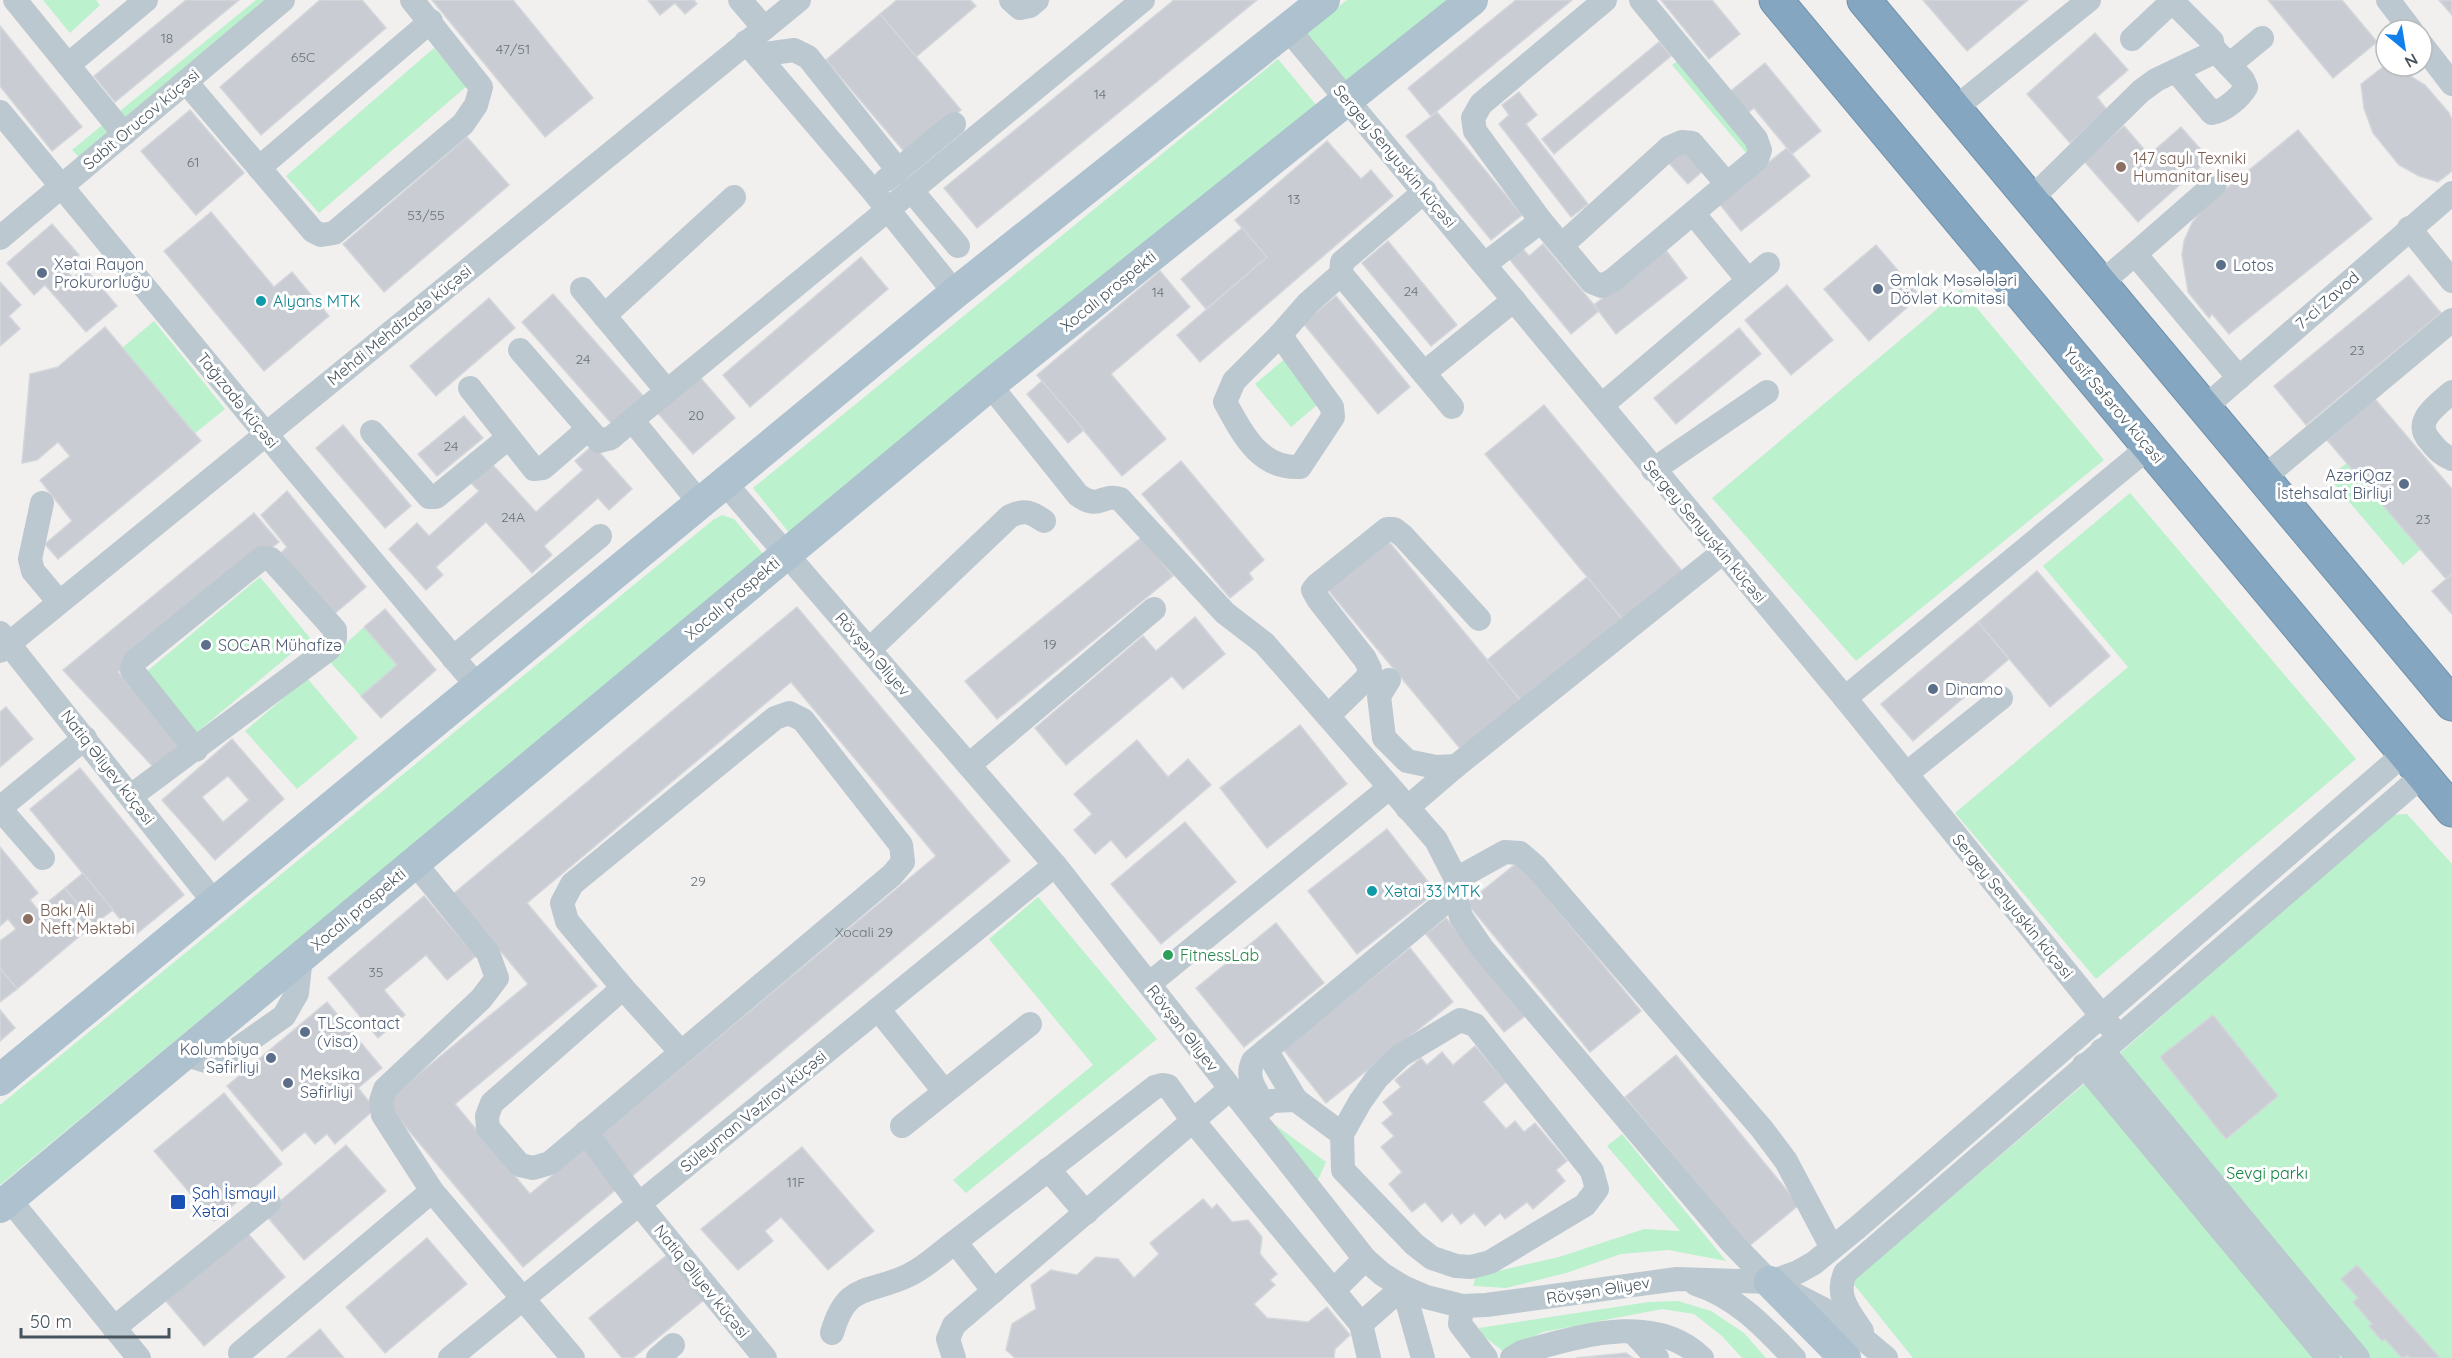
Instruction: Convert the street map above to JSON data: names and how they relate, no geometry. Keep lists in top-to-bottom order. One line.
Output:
{"streets":{"highway":["Yusif Səfərov küçəsi"],"main road":["Xocalı prospekti"],"street":["Sabit Orucov küçəsi","Sergey Senyuşkin küçəsi","7-ci Zavod","Mehdi Mehdizadə küçəsi","Tağızadə küçəsi","Rövşən Əliyev","Natiq Əliyev küçəsi","Süleyman Vəzirov küçəsi"]},"crossings":[["Sabit Orucov küçəsi","Tağızadə küçəsi"],["Sergey Senyuşkin küçəsi","Xocalı prospekti"],["Xocalı prospekti","Rövşən Əliyev"],["Mehdi Mehdizadə küçəsi","Tağızadə küçəsi"],["Mehdi Mehdizadə küçəsi","Natiq Əliyev küçəsi"],["Rövşən Əliyev","Süleyman Vəzirov küçəsi"],["Natiq Əliyev küçəsi","Süleyman Vəzirov küçəsi"]],"parks":["Sevgi parkı"],"places":{"other":["147 saylı Texniki Humanitar lisey","Lotos","Xətai Rayon Prokurorluğu","Əmlak Məsələləri Dövlət Komitəsi","Alyans MTK","AzəriQaz İstehsalat Birliyi","SOCAR Mühafizə","Dinamo","Xətai 33 MTK","Bakı Ali Neft Məktəbi","FitnessLab","TLScontact (visa)","Kolumbiya Səfirliyi","Meksika Səfirliyi"],"transit":["Şah İsmayıl Xətai"]},"house_numbers":["18","47/51","65C","14","61","13","53/55","24","14","23","24","20","24","24A","23","19","29","Xocali 29","35","11F"],"scale_bar":"50 m","north":"bottom right"}
